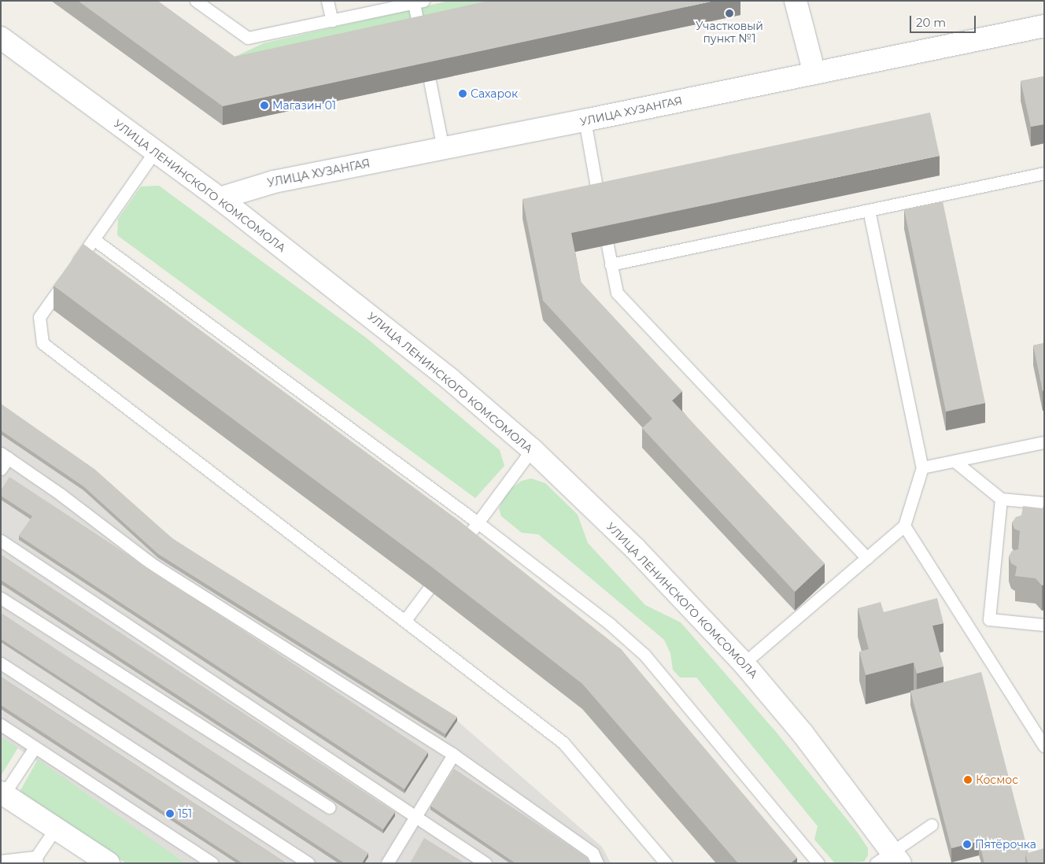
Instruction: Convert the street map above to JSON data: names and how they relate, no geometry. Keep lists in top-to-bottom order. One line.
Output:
{"streets":{"main road":["УЛИЦА ХУЗАНГАЯ","УЛИЦА ЛЕНИНСКОГО КОМСОМОЛА"]},"crossings":[["УЛИЦА ХУЗАНГАЯ","УЛИЦА ЛЕНИНСКОГО КОМСОМОЛА"]],"places":["Участковый пункт №1","Сахарок","Магазин 01","Космос","151","Пятёрочка"],"scale_bar":"20 m"}
